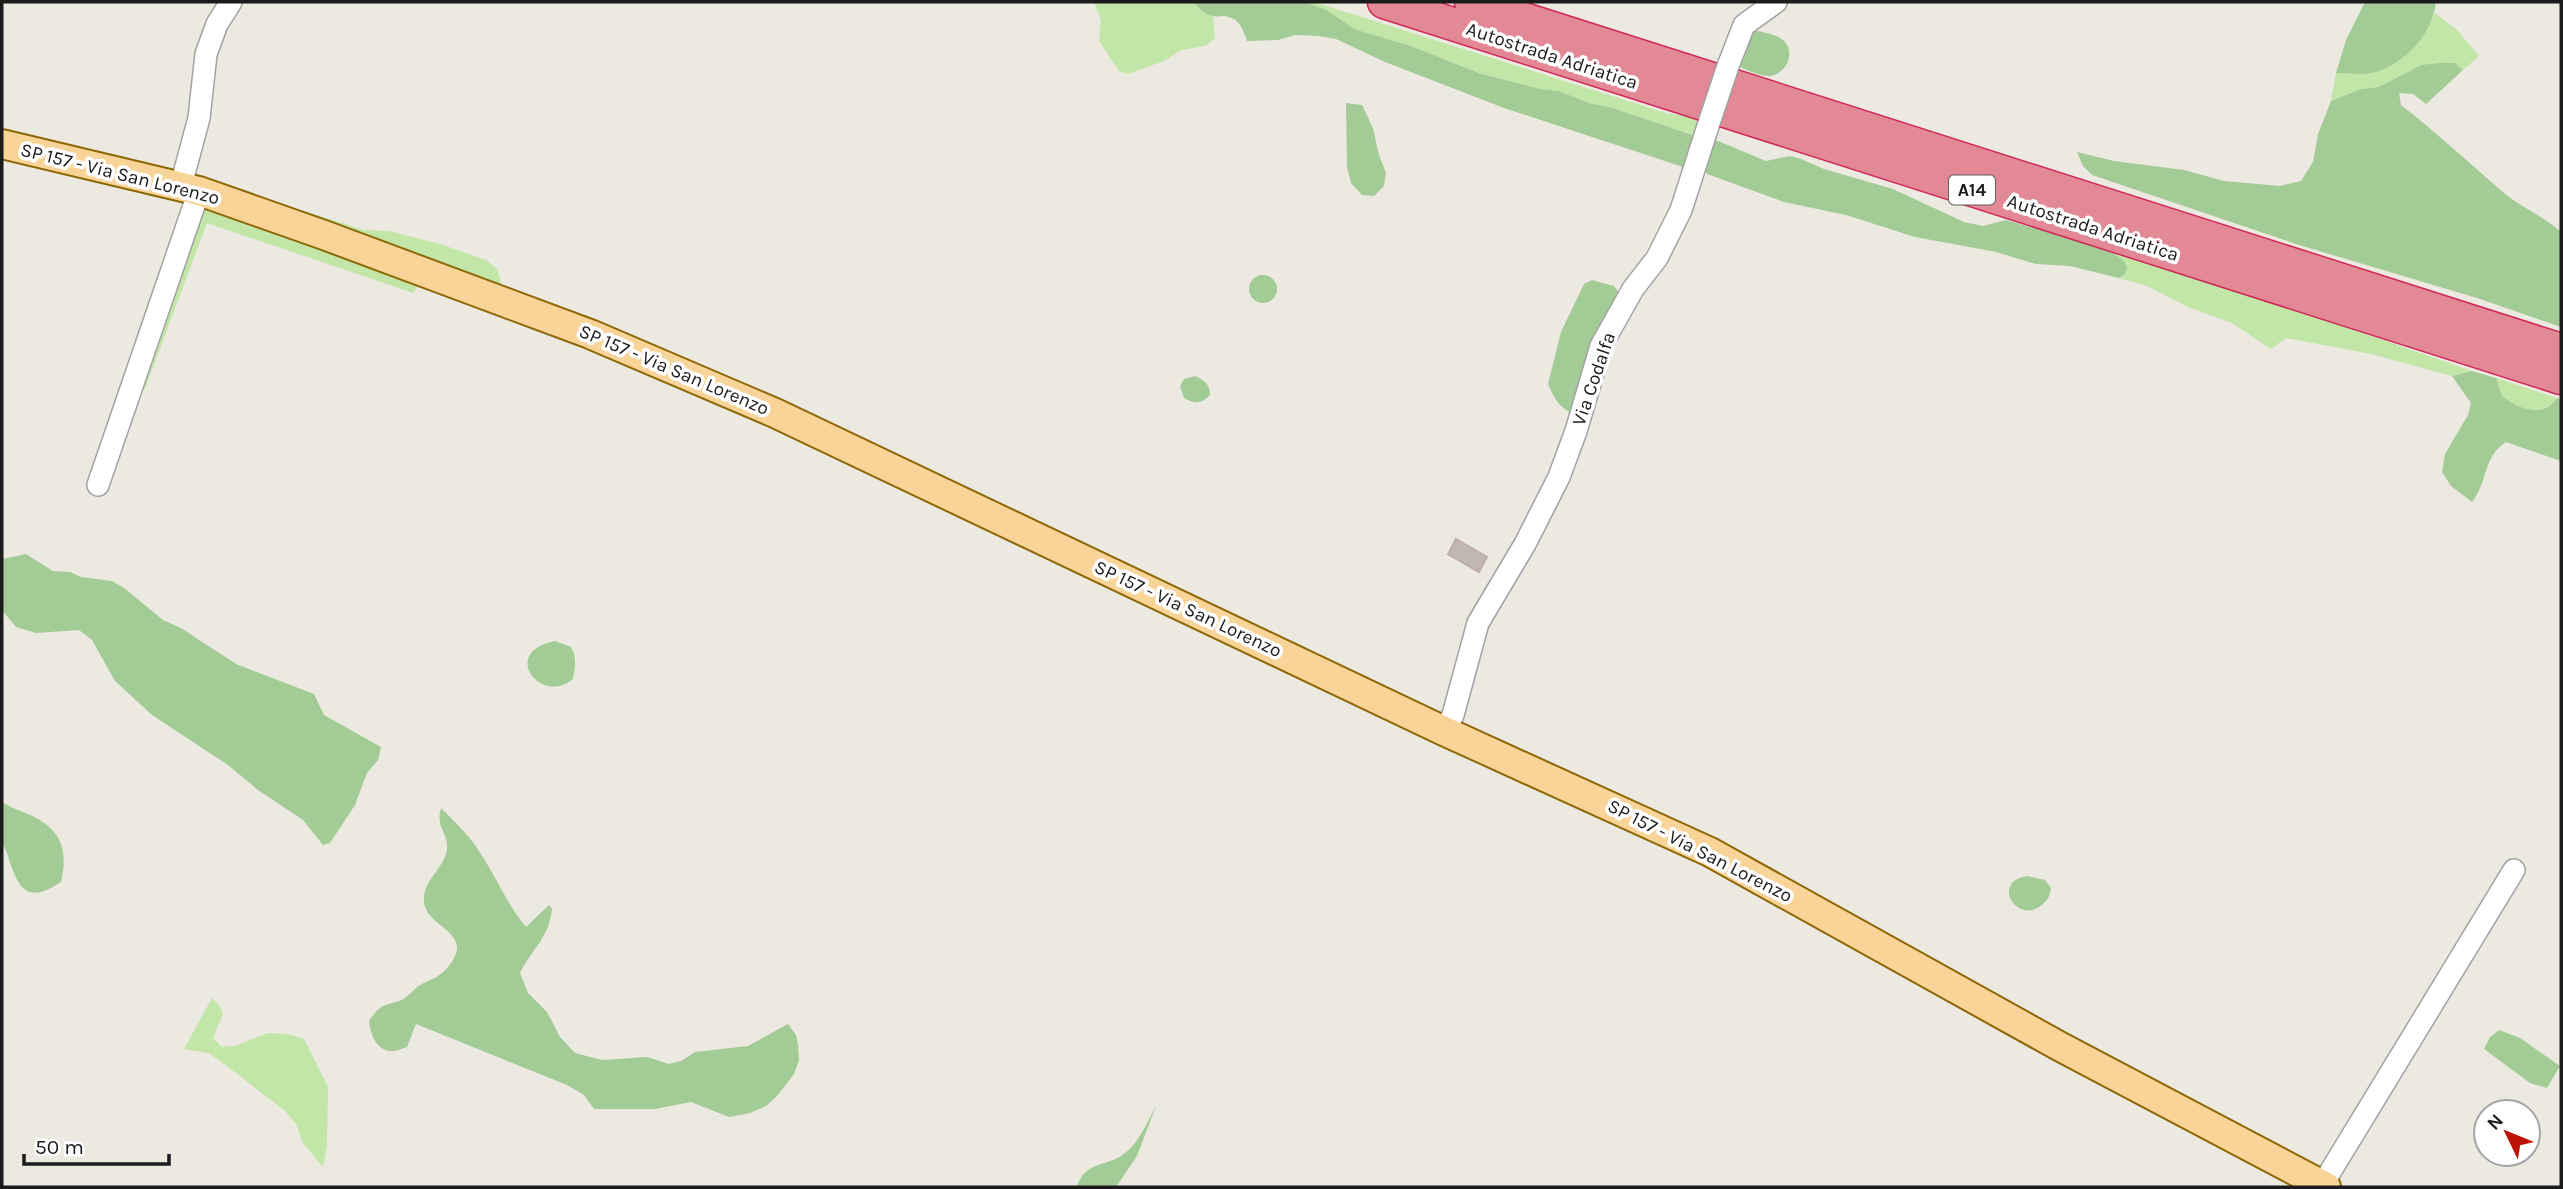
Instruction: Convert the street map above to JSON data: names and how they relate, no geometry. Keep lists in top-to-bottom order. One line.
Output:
{"streets":{"highway":["Autostrada Adriatica","A14"],"main road":["SP 157 - Via San Lorenzo"],"street":["Via Codalfa"]},"crossings":[["SP 157 - Via San Lorenzo","Via Codalfa"]],"scale_bar":"50 m","north":"top left"}
